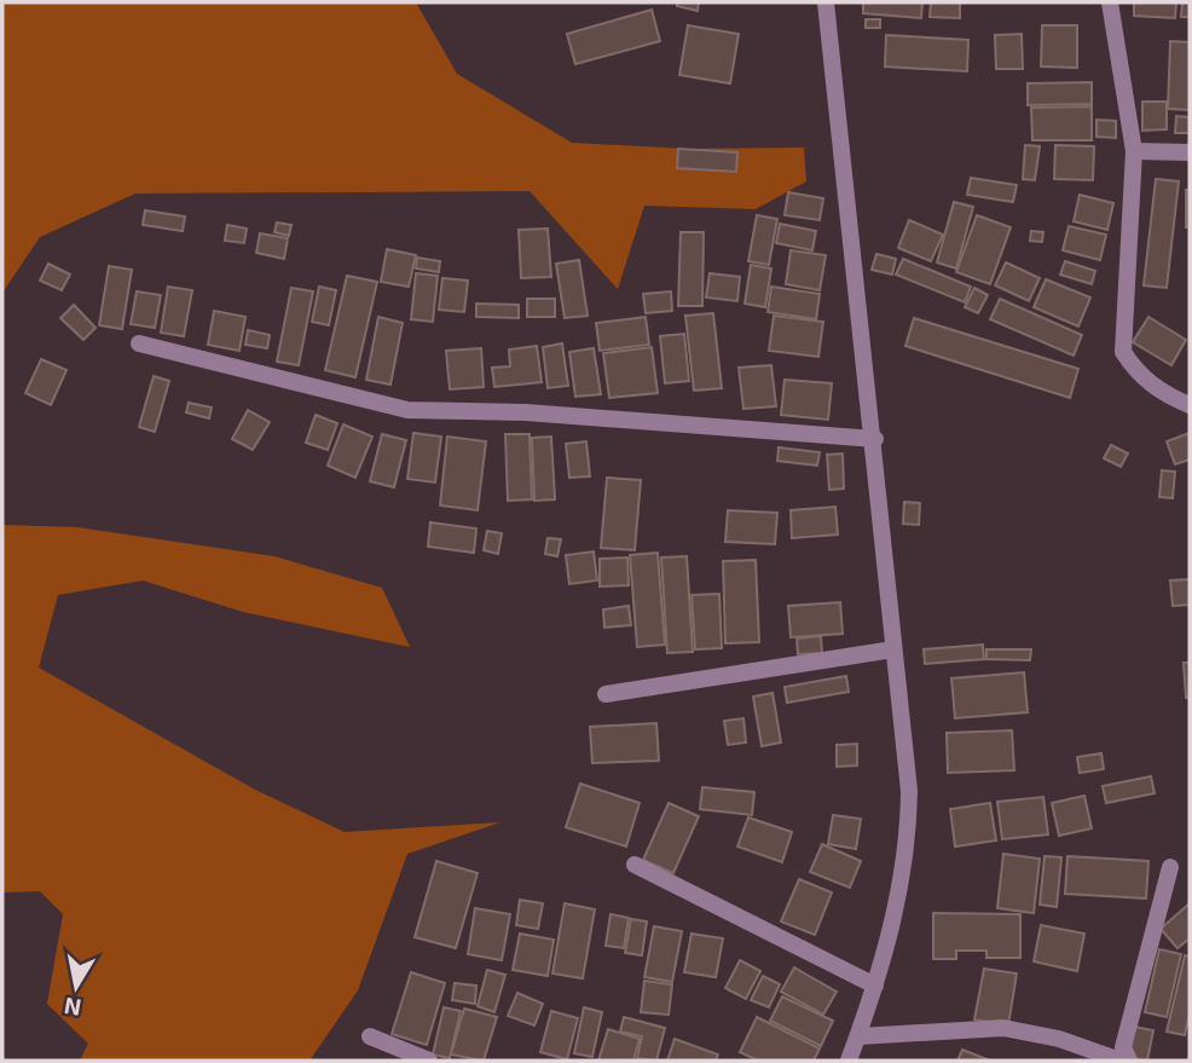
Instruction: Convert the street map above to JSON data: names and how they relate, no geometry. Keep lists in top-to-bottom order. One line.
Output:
{"north":"bottom"}
